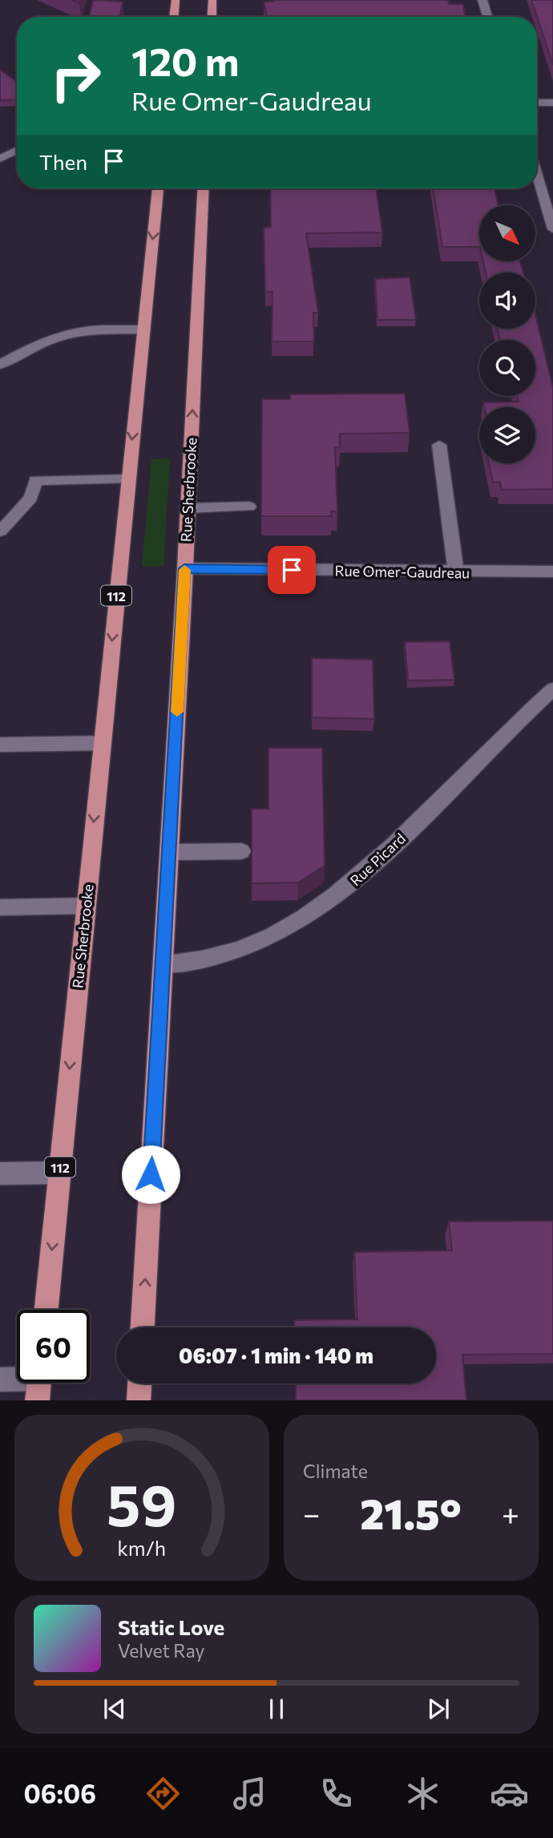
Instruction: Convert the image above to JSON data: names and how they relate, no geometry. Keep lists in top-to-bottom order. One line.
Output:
{"streets":{"main road":["Rue Sherbrooke","112"],"street":["Rue Omer-Gaudreau","Rue Picard"]},"crossings":[["Rue Sherbrooke","Rue Omer-Gaudreau"],["Rue Sherbrooke","Rue Picard"]],"north":"bottom right","page":{"turn":["120 m","Rue Omer-Gaudreau"],"then":"Then","limit":"60","trip":"06:07 · 1 min · 140 m","tile":"Climate","heat":["−","21.5°","+"],"song":["Static Love","Velvet Ray"],"tabs":"06:06","gauge":["59","km/h"]}}
